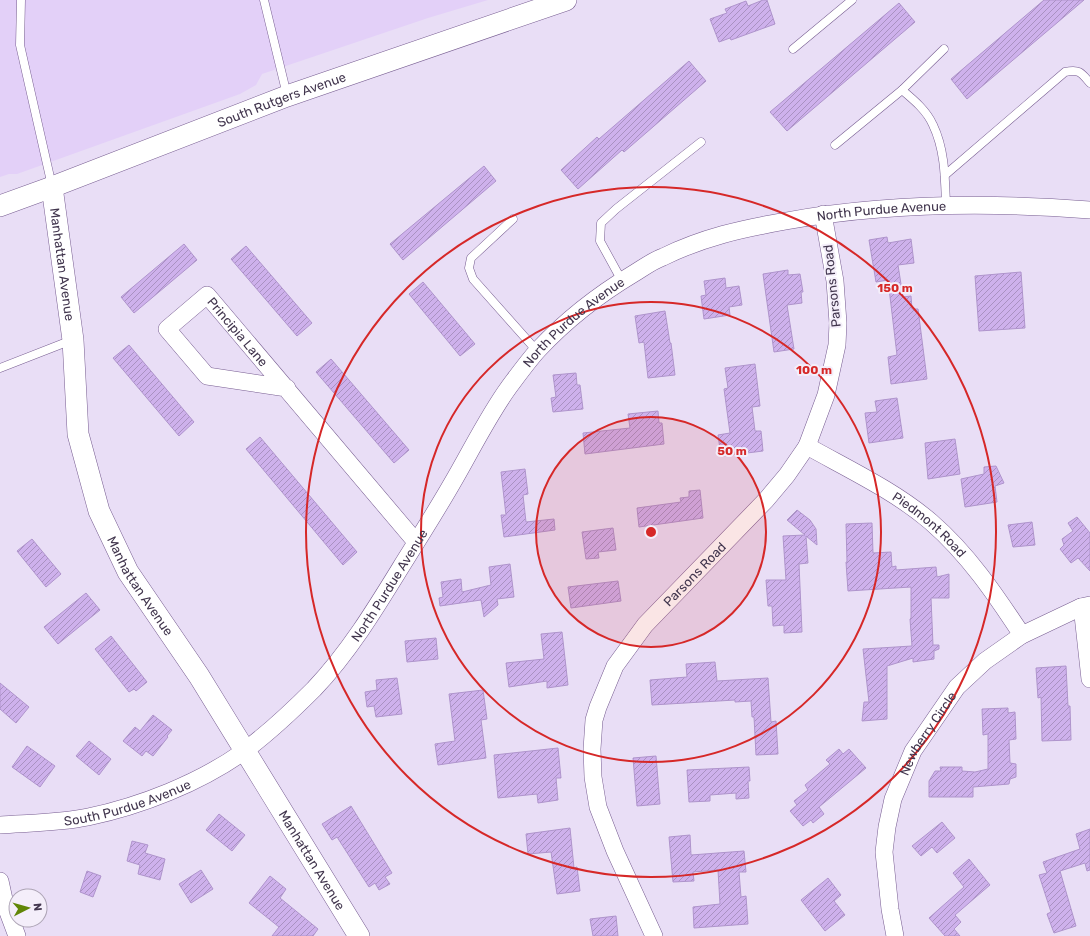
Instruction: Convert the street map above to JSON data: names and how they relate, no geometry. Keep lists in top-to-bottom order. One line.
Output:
{"streets":{"street":["South Rutgers Avenue","North Purdue Avenue","Manhattan Avenue","Parsons Road","Principia Lane","Piedmont Road","Newberry Circle","South Purdue Avenue"]},"crossings":[["South Rutgers Avenue","Manhattan Avenue"],["North Purdue Avenue","Manhattan Avenue"],["North Purdue Avenue","Parsons Road"],["North Purdue Avenue","Principia Lane"],["North Purdue Avenue","South Purdue Avenue"],["Manhattan Avenue","South Purdue Avenue"],["Parsons Road","Piedmont Road"],["Piedmont Road","Newberry Circle"]],"north":"right","rings":["150 m","100 m","50 m"]}
